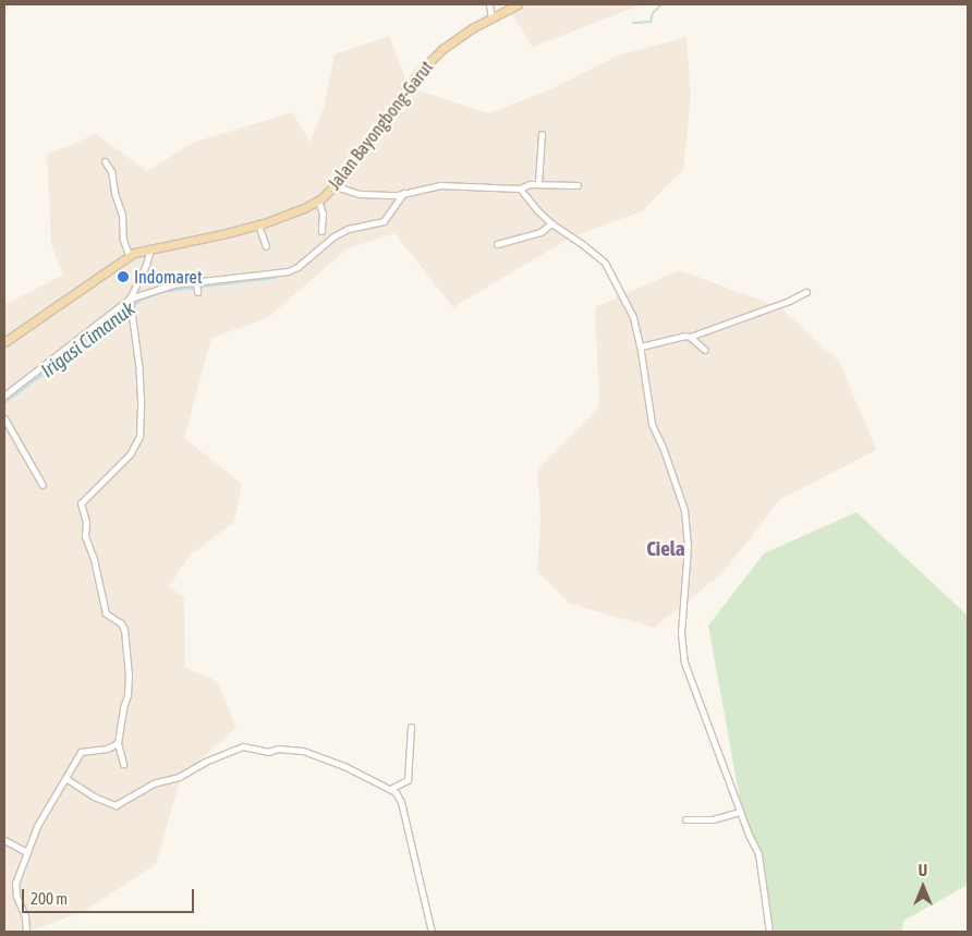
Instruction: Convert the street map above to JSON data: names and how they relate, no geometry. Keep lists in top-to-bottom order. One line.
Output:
{"streets":{"main road":["Jalan Bayongbong-Garut"]},"districts":["Ciela"],"water":["Irigasi Cimanuk"],"places":["Indomaret"],"scale_bar":"200 m","north":"top"}
